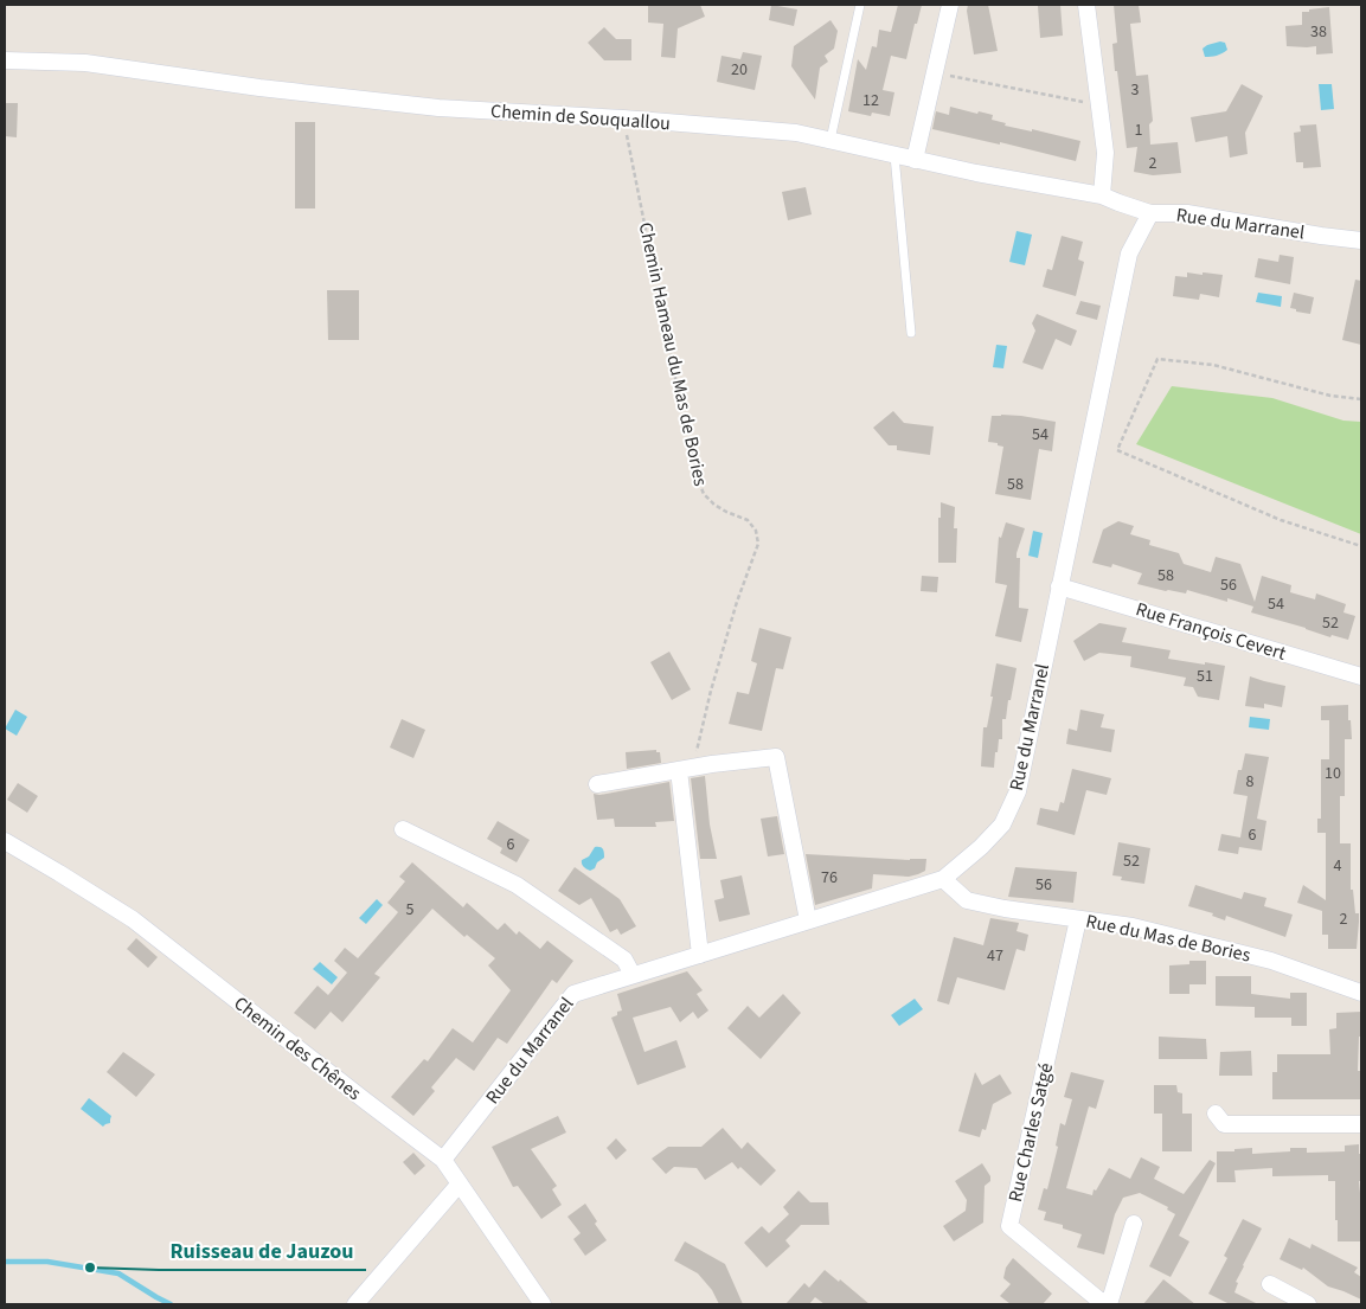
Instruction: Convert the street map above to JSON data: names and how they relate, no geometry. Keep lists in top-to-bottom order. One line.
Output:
{"streets":{"street":["Chemin de Souquallou","Rue du Marranel","Rue François Cevert","Rue du Mas de Bories","Chemin des Chênes","Rue Charles Satgé"],"path":["Chemin Hameau du Mas de Bories"]},"crossings":[["Chemin de Souquallou","Rue du Marranel"],["Chemin de Souquallou","Chemin Hameau du Mas de Bories"],["Rue du Marranel","Rue François Cevert"],["Rue du Marranel","Rue du Mas de Bories"],["Rue du Marranel","Chemin des Chênes"],["Rue du Mas de Bories","Rue Charles Satgé"]],"places":["Ruisseau de Jauzou"],"house_numbers":["38","20","3","12","1","2","54","58","58","56","54","52","51","10","8","6","6","52","4","76","56","5","2","47"]}
